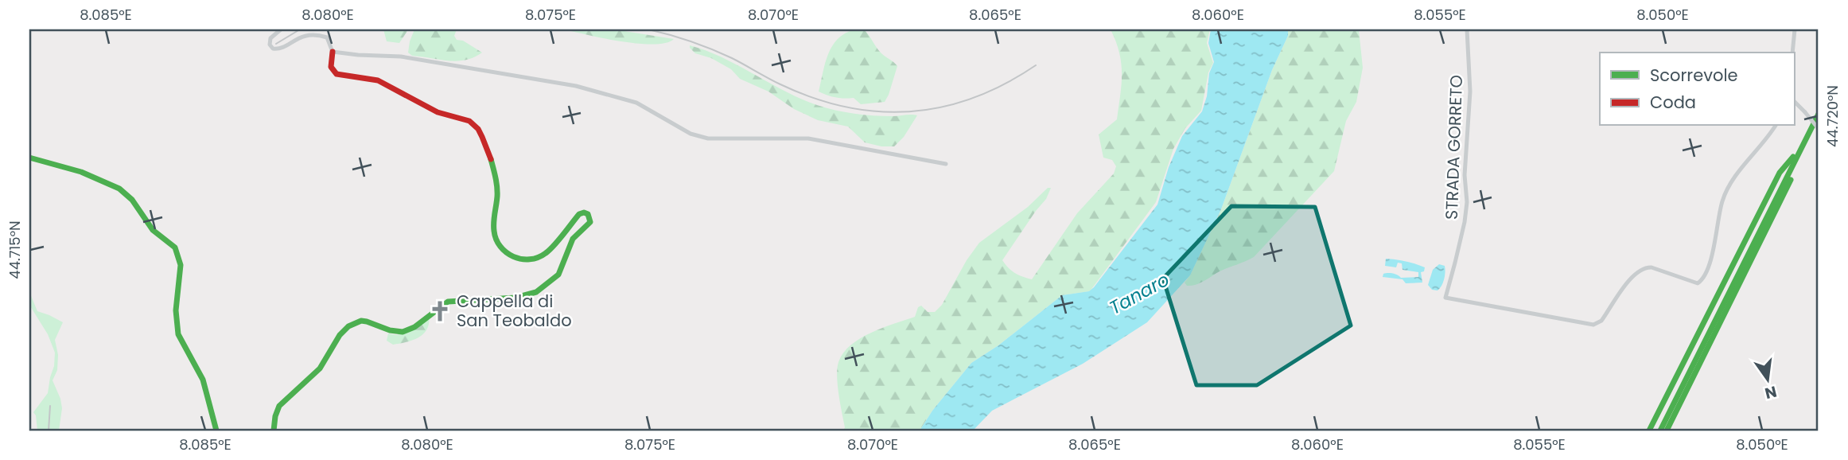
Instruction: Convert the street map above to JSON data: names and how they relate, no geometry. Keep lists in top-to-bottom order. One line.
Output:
{"streets":{"street":["STRADA GORRETO"]},"water":["Tanaro"],"places":{"church":["Cappella di San Teobaldo"]},"legend":["Scorrevole","Coda"],"north":"bottom","coordinates":["8.085°E","8.080°E","8.075°E","8.070°E","8.065°E","8.060°E","8.055°E","8.050°E","44.720°N","44.715°N"]}
